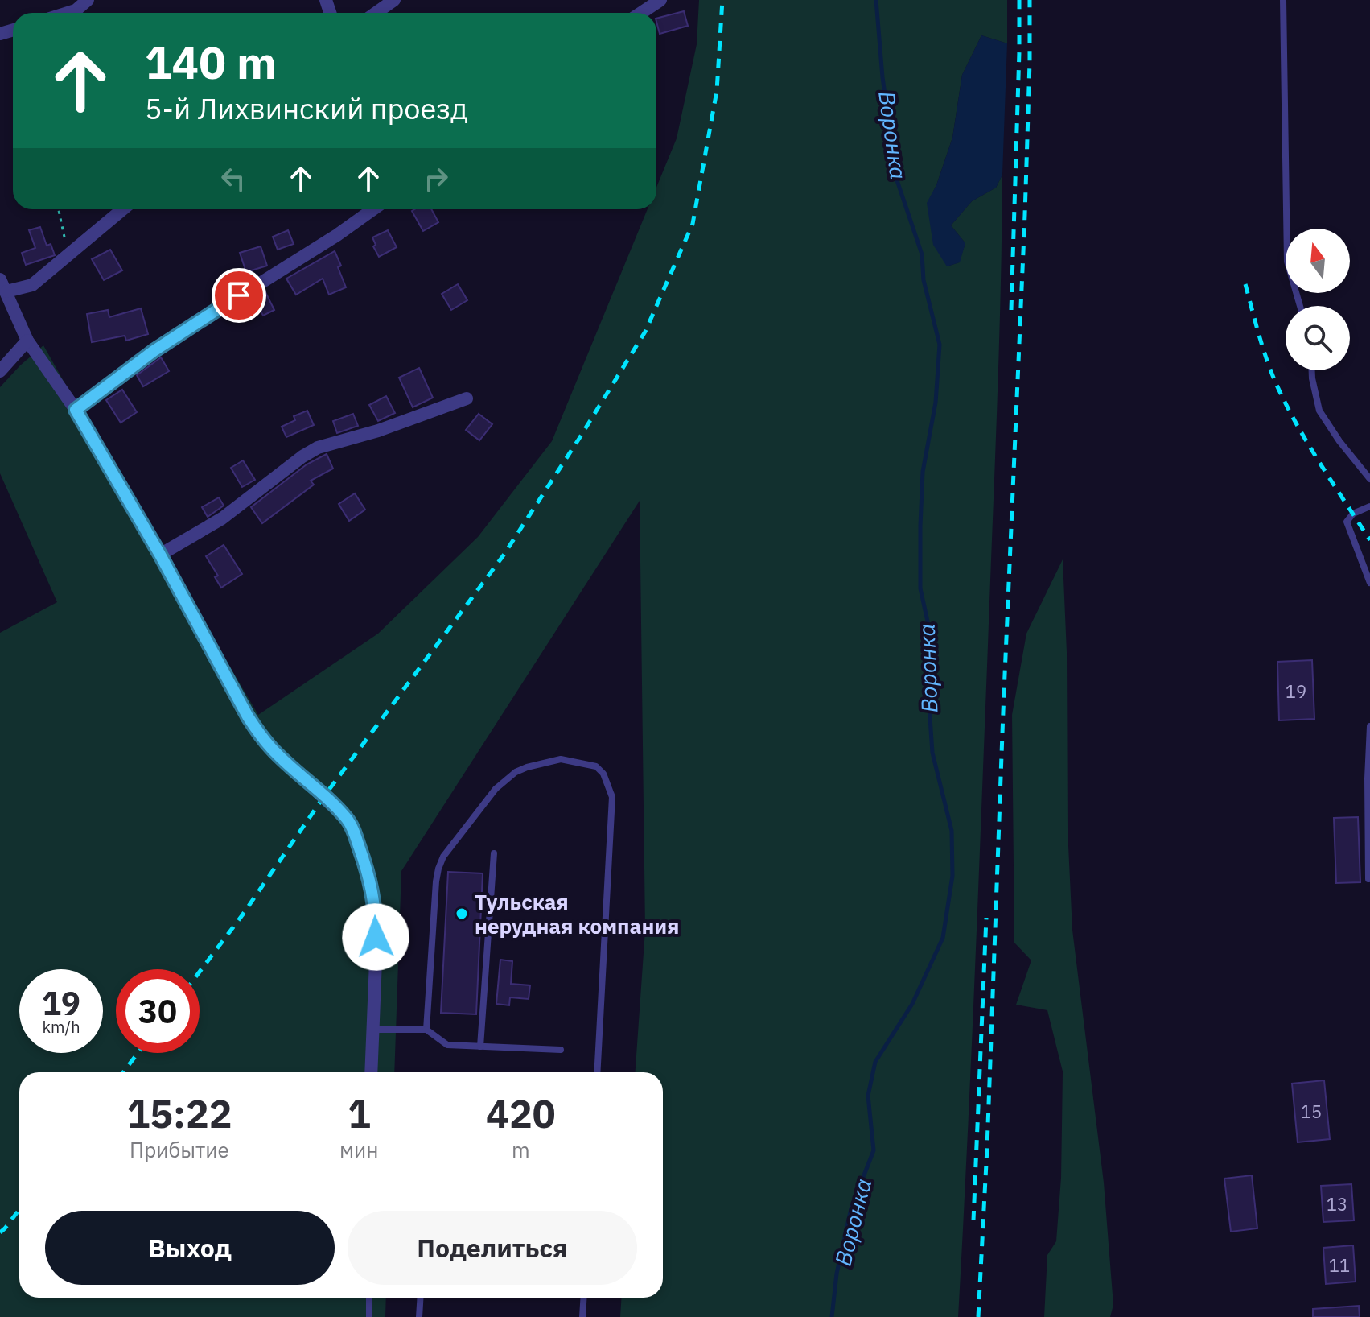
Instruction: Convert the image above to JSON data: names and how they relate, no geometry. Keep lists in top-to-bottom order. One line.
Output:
{"water":["Воронка"],"places":["Тульская нерудная компания"],"house_numbers":["19","15","13","11"],"north":"top","page":{"turn":["140 m","5-й Лихвинский проезд"],"speed":"19 km/h","limit":"30","eta":["15:22","Прибытие","1","мин","420","m"],"buttons":["Выход","Поделиться"]}}
